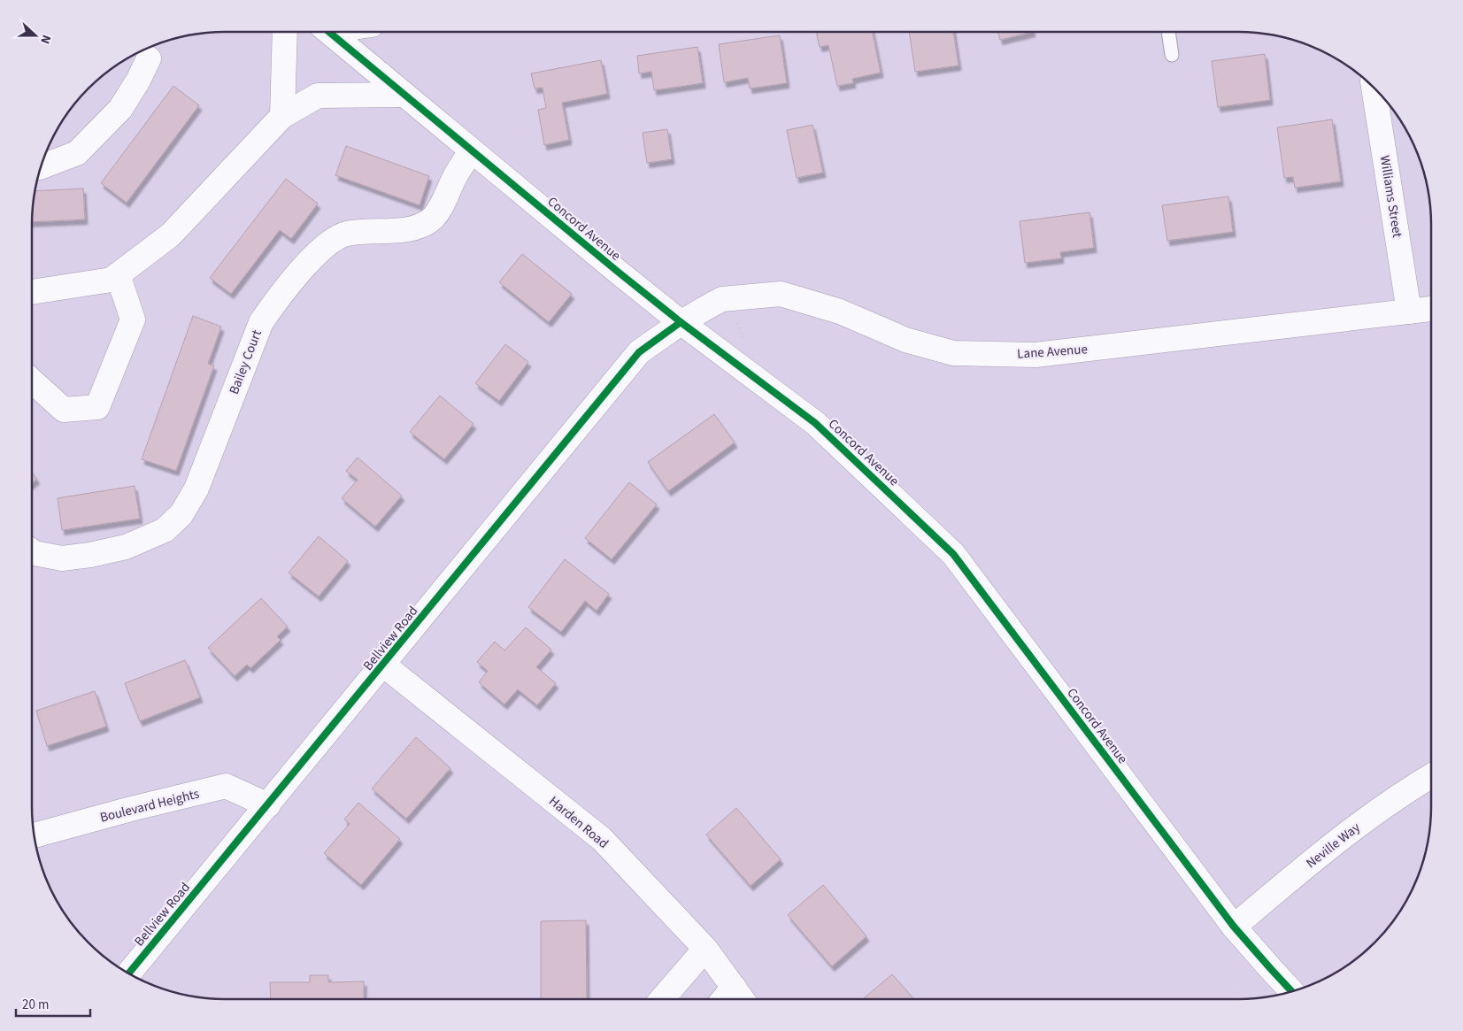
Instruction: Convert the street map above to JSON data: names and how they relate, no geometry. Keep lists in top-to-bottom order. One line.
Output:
{"streets":{"street":["Williams Street","Concord Avenue","Lane Avenue","Bailey Court","Bellview Road","Boulevard Heights","Harden Road","Neville Way"]},"crossings":[["Williams Street","Lane Avenue"],["Concord Avenue","Lane Avenue"],["Concord Avenue","Bailey Court"],["Concord Avenue","Bellview Road"],["Concord Avenue","Neville Way"],["Lane Avenue","Bellview Road"],["Bellview Road","Boulevard Heights"],["Bellview Road","Harden Road"]],"scale_bar":"20 m","north":"right"}
